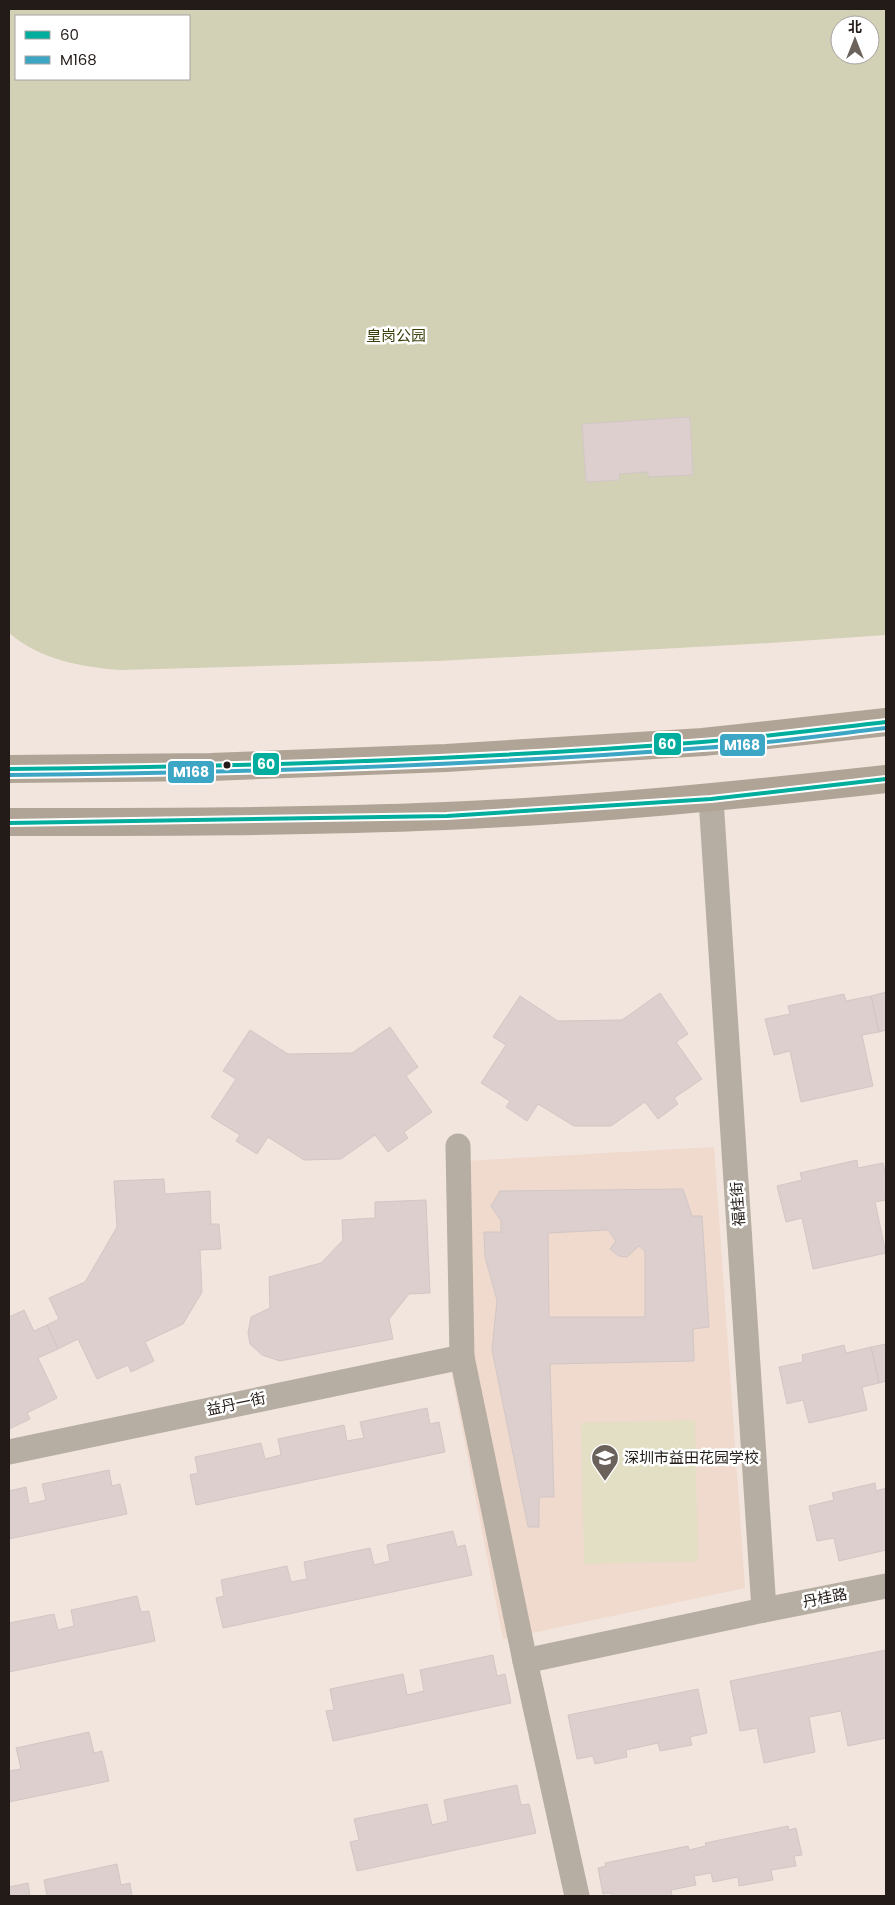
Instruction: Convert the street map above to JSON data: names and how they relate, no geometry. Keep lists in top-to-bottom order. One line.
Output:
{"streets":{"street":["福桂街","益丹一街","丹桂路"]},"crossings":[["福桂街","丹桂路"]],"parks":["皇岗公园"],"places":{"school or university":["深圳市益田花园学校"]},"lines":["transit line 60","transit line M168"],"legend":["60","M168"],"north":"top"}
